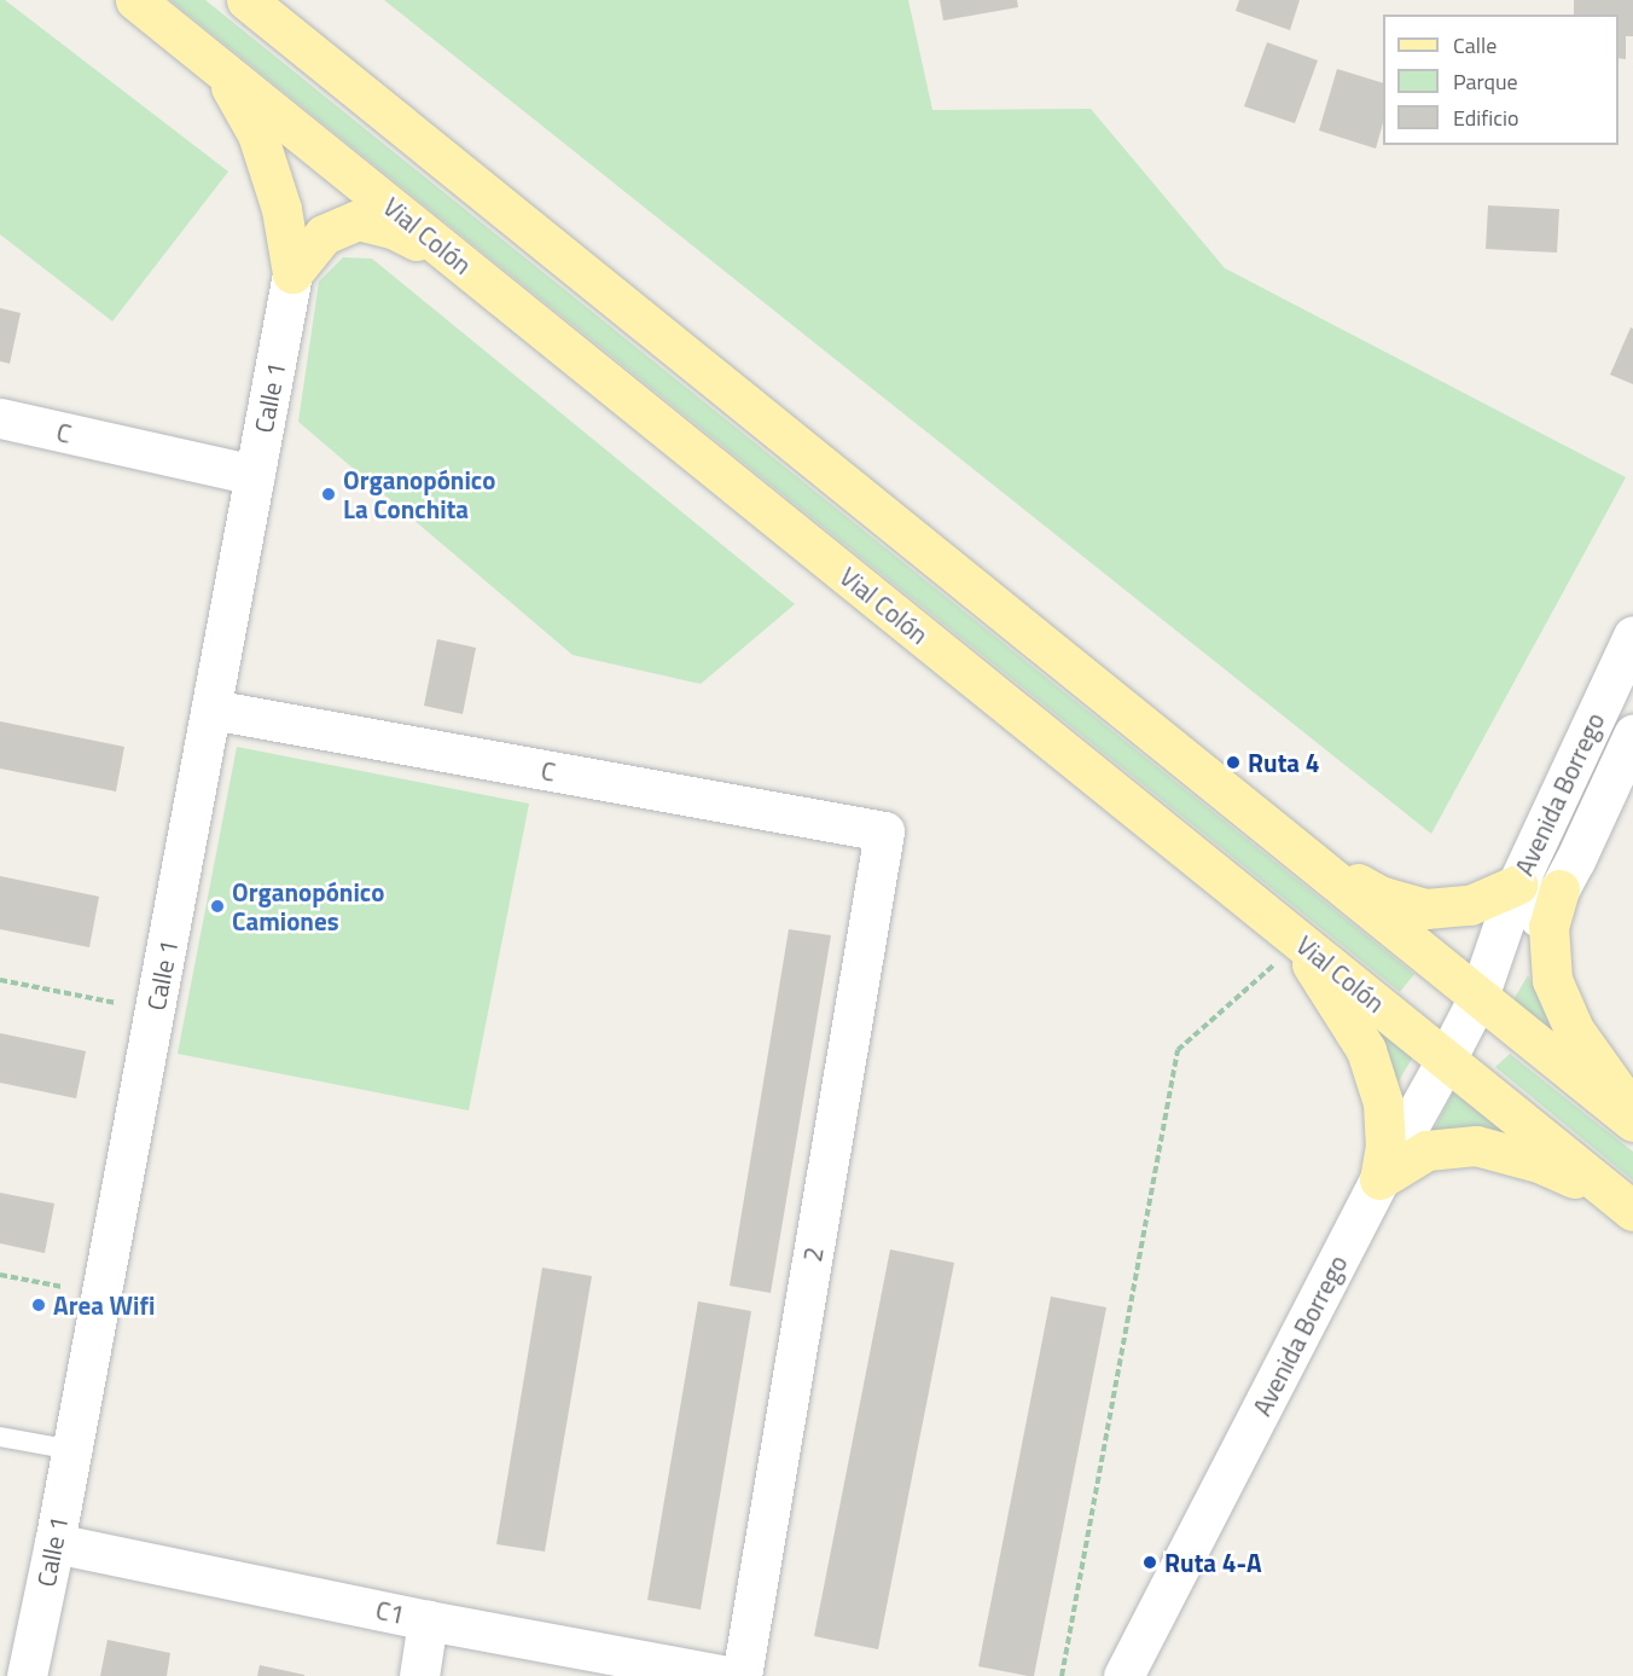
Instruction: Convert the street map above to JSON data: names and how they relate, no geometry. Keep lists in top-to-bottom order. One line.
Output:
{"streets":{"main road":["Vial Colón"],"street":["Calle 1","C","Avenida Borrego","2","C1"]},"crossings":[["Vial Colón","Avenida Borrego"],["Calle 1","C"],["Calle 1","C1"],["C","2"]],"places":["Organopónico La Conchita","Ruta 4","Organopónico Camiones","Area Wifi","Ruta 4-A"],"legend":["Calle","Parque","Edificio"]}
